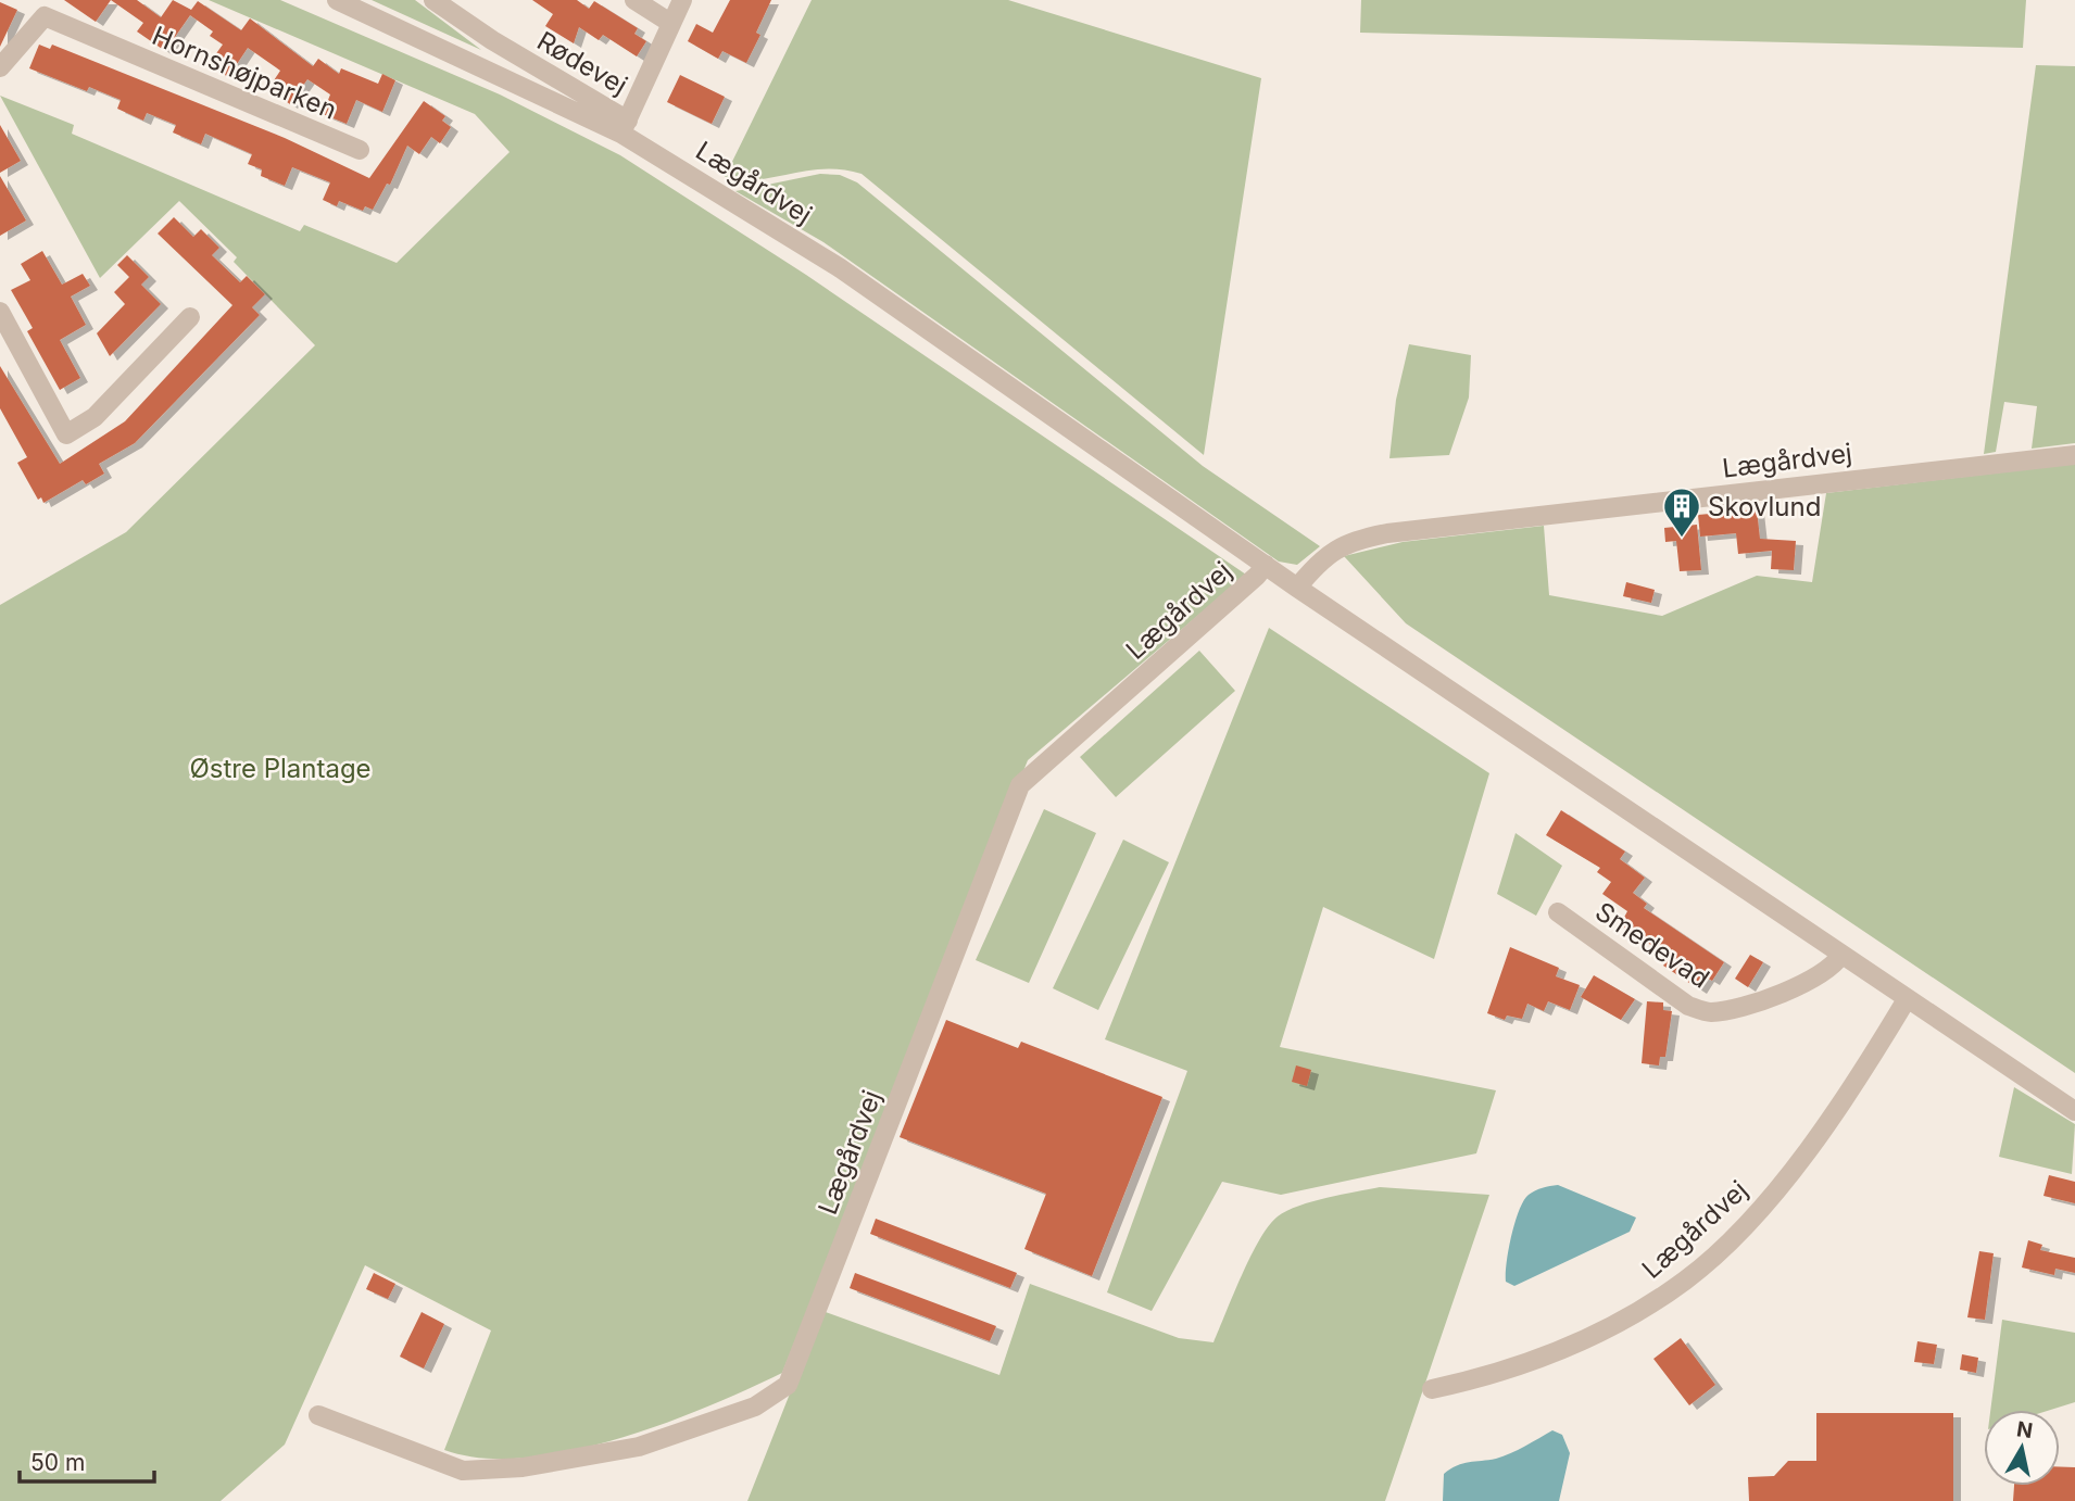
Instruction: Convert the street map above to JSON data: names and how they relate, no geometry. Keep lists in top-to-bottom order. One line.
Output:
{"streets":{"street":["Rødevej","Hornshøjparken","Lægårdvej","Smedevad"]},"crossings":[["Rødevej","Lægårdvej"],["Lægårdvej","Smedevad"]],"parks":["Østre Plantage"],"places":{"building":["Skovlund"]},"scale_bar":"50 m","north":"top"}
